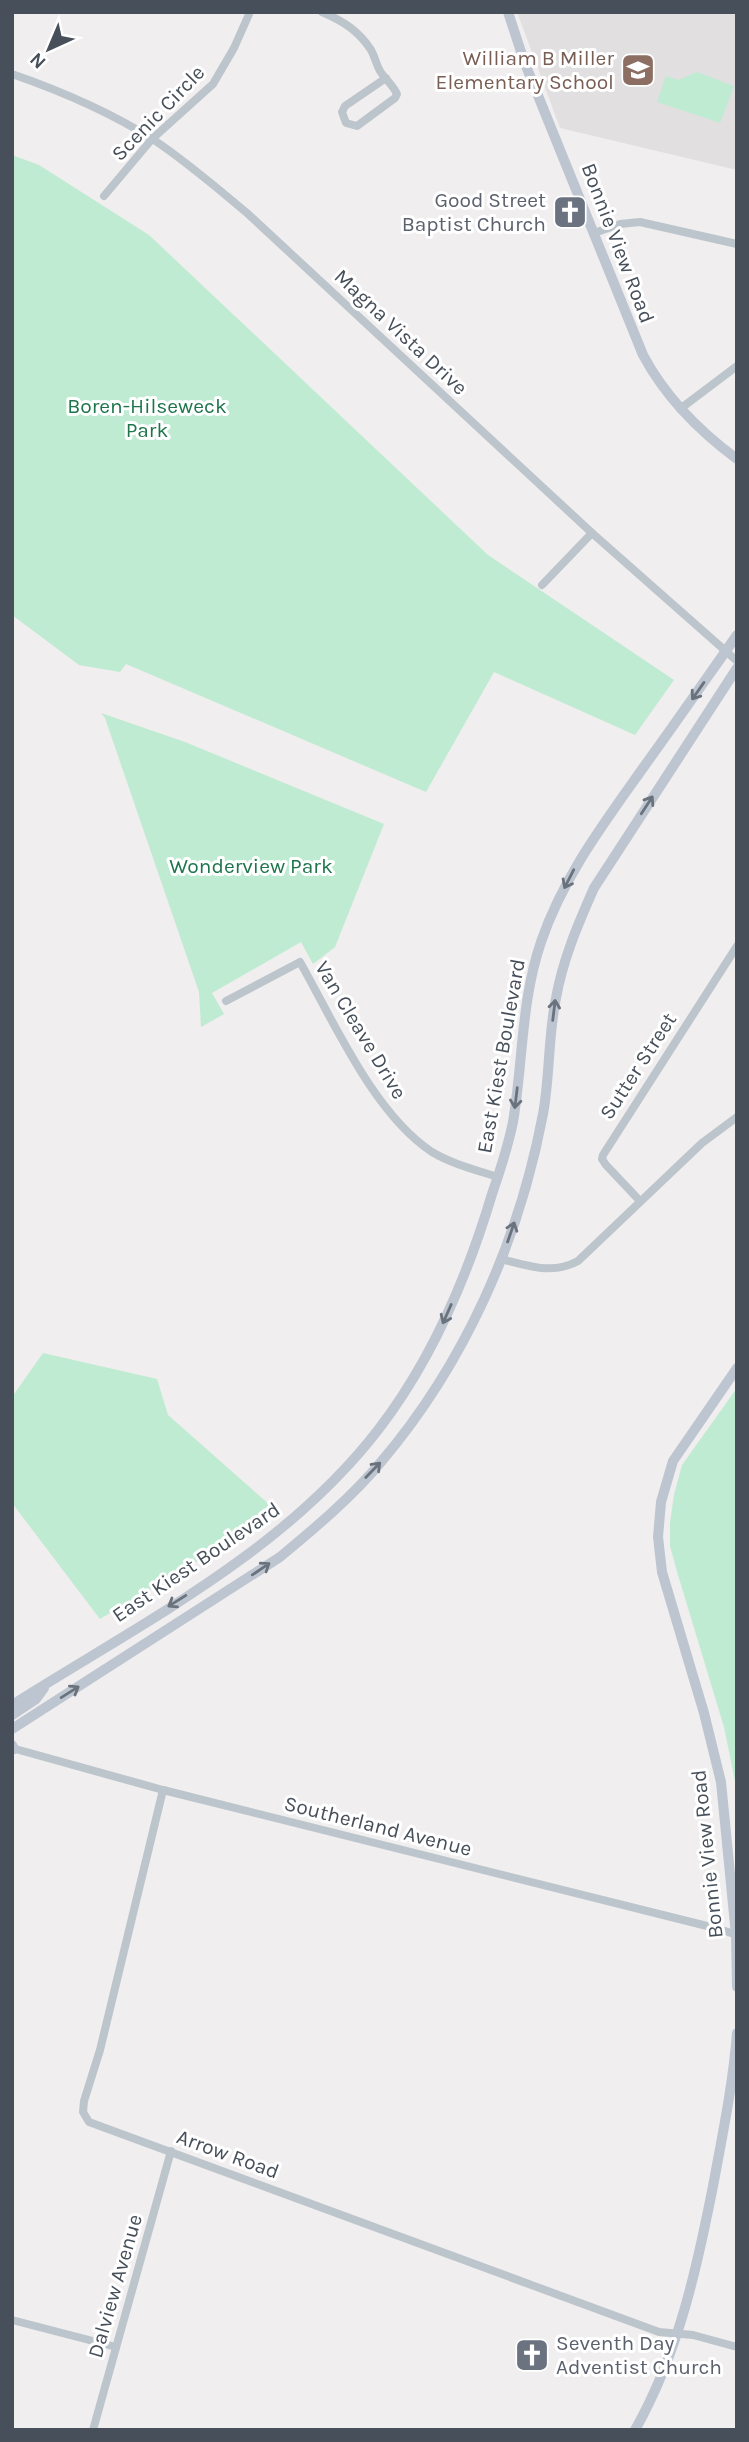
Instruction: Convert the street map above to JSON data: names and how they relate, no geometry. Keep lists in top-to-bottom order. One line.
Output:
{"streets":{"main road":["Bonnie View Road","East Kiest Boulevard"],"street":["Scenic Circle","Magna Vista Drive","Van Cleave Drive","Sutter Street","Southerland Avenue","Arrow Road","Dalview Avenue"]},"crossings":[["Scenic Circle","Magna Vista Drive"],["Bonnie View Road","Southerland Avenue"],["Magna Vista Drive","East Kiest Boulevard"],["Van Cleave Drive","East Kiest Boulevard"],["Southerland Avenue","Arrow Road"],["Arrow Road","Dalview Avenue"]],"parks":["Boren-Hilseweck Park","Wonderview Park"],"places":{"school or university":["William B Miller Elementary School"],"church":["Good Street Baptist Church","Seventh Day Adventist Church"]},"north":"bottom left"}
